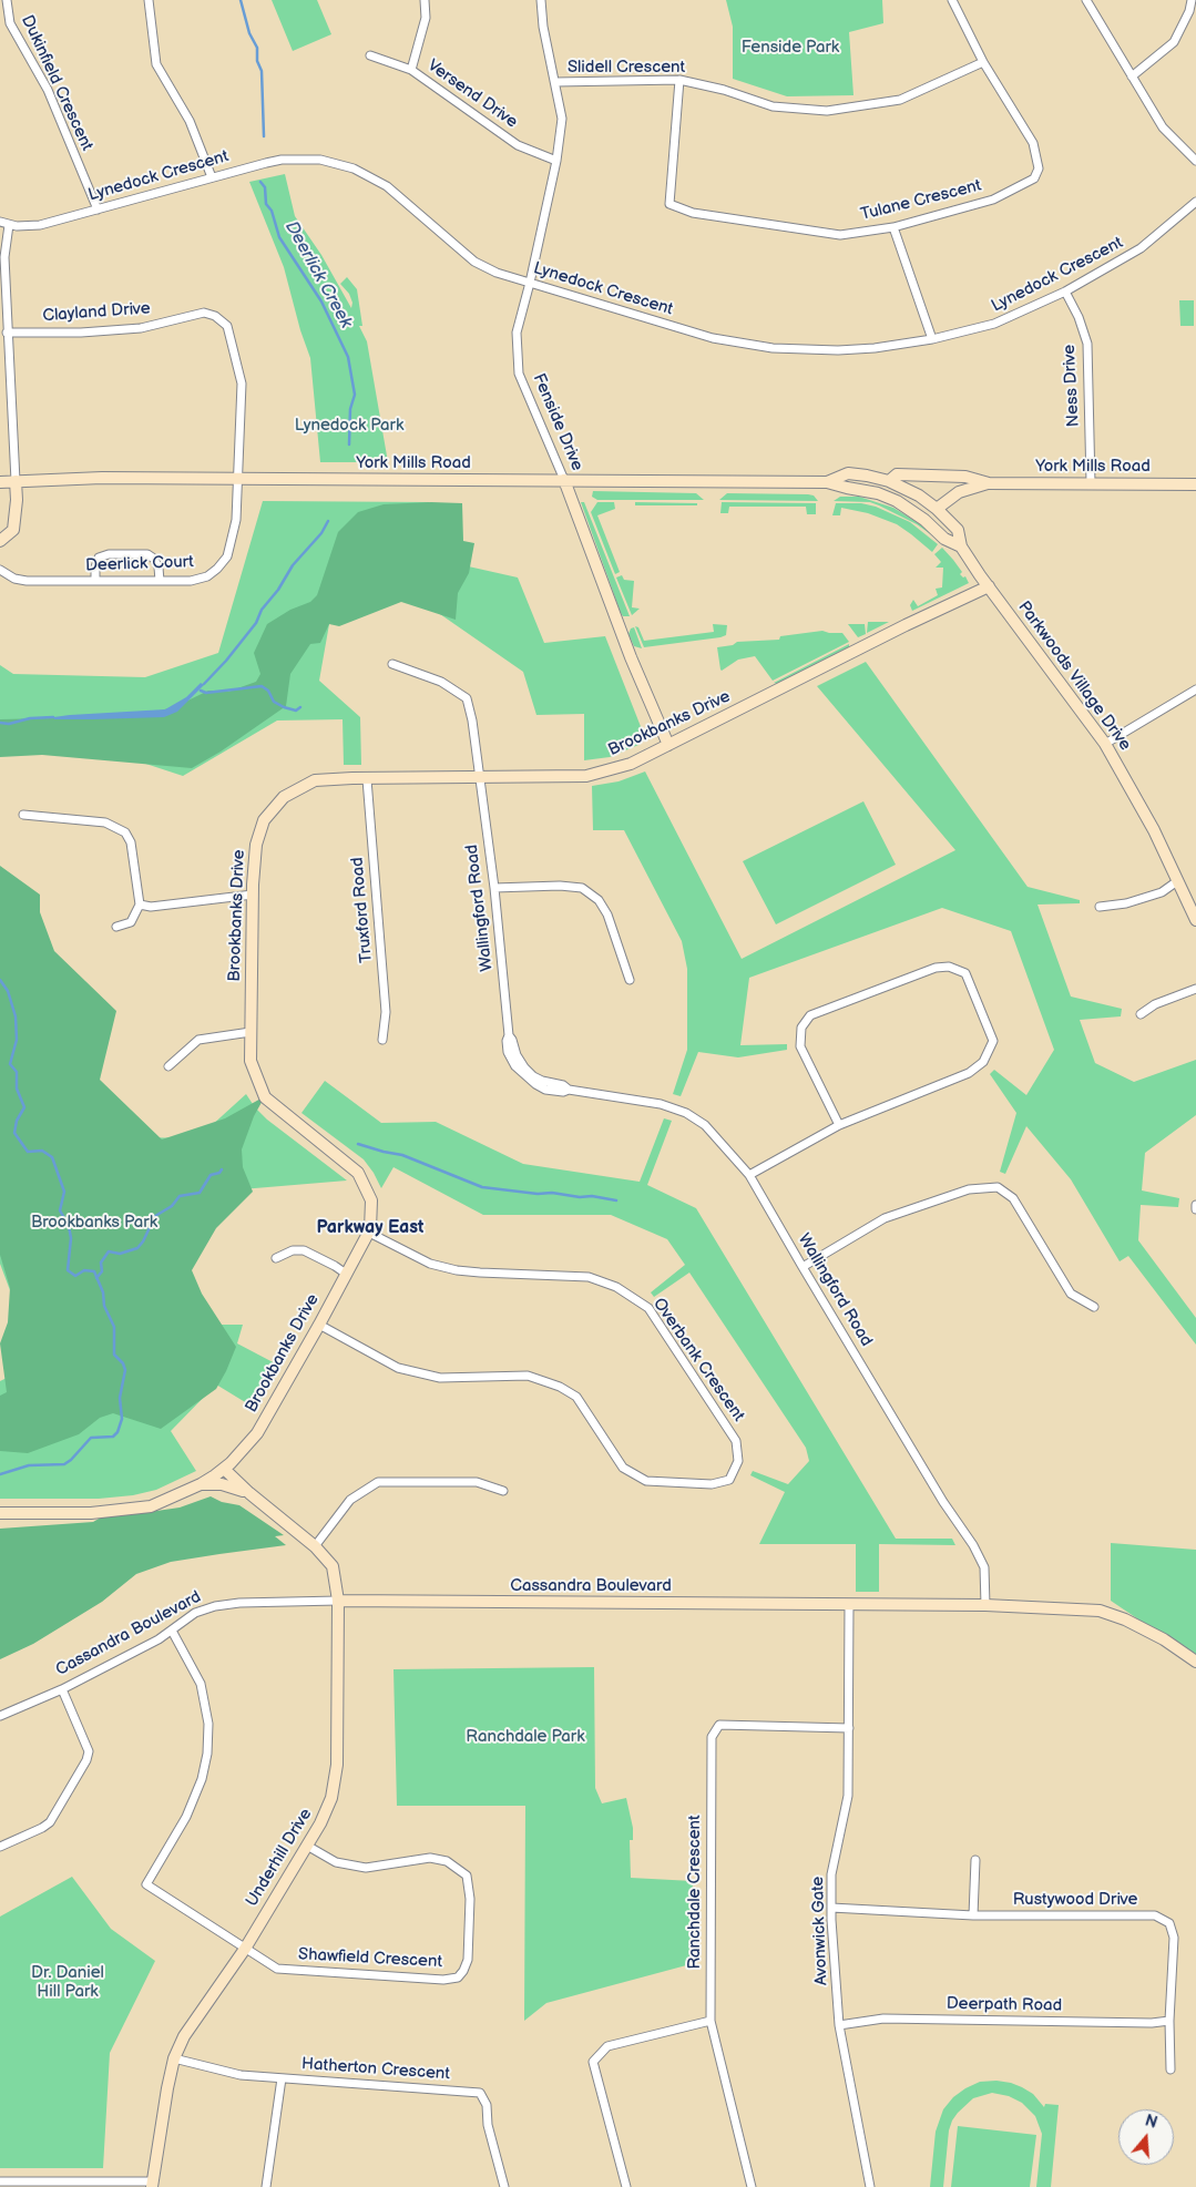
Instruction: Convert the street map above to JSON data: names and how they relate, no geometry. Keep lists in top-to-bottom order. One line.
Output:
{"streets":{"street":["Slidell Crescent","Dukinfield Crescent","Versend Drive","Lynedock Crescent","Tulane Crescent","Clayland Drive","Ness Drive","Fenside Drive","York Mills Road","Deerlick Court","Parkwoods Village Drive","Brookbanks Drive","Wallingford Road","Truxford Road","Overbank Crescent","Cassandra Boulevard","Underhill Drive","Ranchdale Crescent","Rustywood Drive","Avonwick Gate","Shawfield Crescent","Deerpath Road","Hatherton Crescent"]},"crossings":[["Slidell Crescent","Tulane Crescent"],["Slidell Crescent","Fenside Drive"],["Dukinfield Crescent","Lynedock Crescent"],["Versend Drive","Fenside Drive"],["Lynedock Crescent","Ness Drive"],["Lynedock Crescent","Fenside Drive"],["Clayland Drive","York Mills Road"],["Clayland Drive","Deerlick Court"],["Ness Drive","York Mills Road"],["Fenside Drive","York Mills Road"],["Fenside Drive","Brookbanks Drive"],["York Mills Road","Deerlick Court"],["York Mills Road","Parkwoods Village Drive"],["Parkwoods Village Drive","Brookbanks Drive"],["Brookbanks Drive","Wallingford Road"],["Brookbanks Drive","Truxford Road"],["Brookbanks Drive","Overbank Crescent"],["Brookbanks Drive","Underhill Drive"],["Wallingford Road","Cassandra Boulevard"],["Cassandra Boulevard","Underhill Drive"],["Cassandra Boulevard","Avonwick Gate"],["Underhill Drive","Shawfield Crescent"],["Underhill Drive","Hatherton Crescent"],["Ranchdale Crescent","Avonwick Gate"],["Rustywood Drive","Avonwick Gate"],["Rustywood Drive","Deerpath Road"],["Avonwick Gate","Deerpath Road"]],"districts":["Parkway East"],"water":["Deerlick Creek"],"parks":["Fenside Park","Lynedock Park","Brookbanks Park","Ranchdale Park","Dr. Daniel Hill Park"],"north":"top"}
